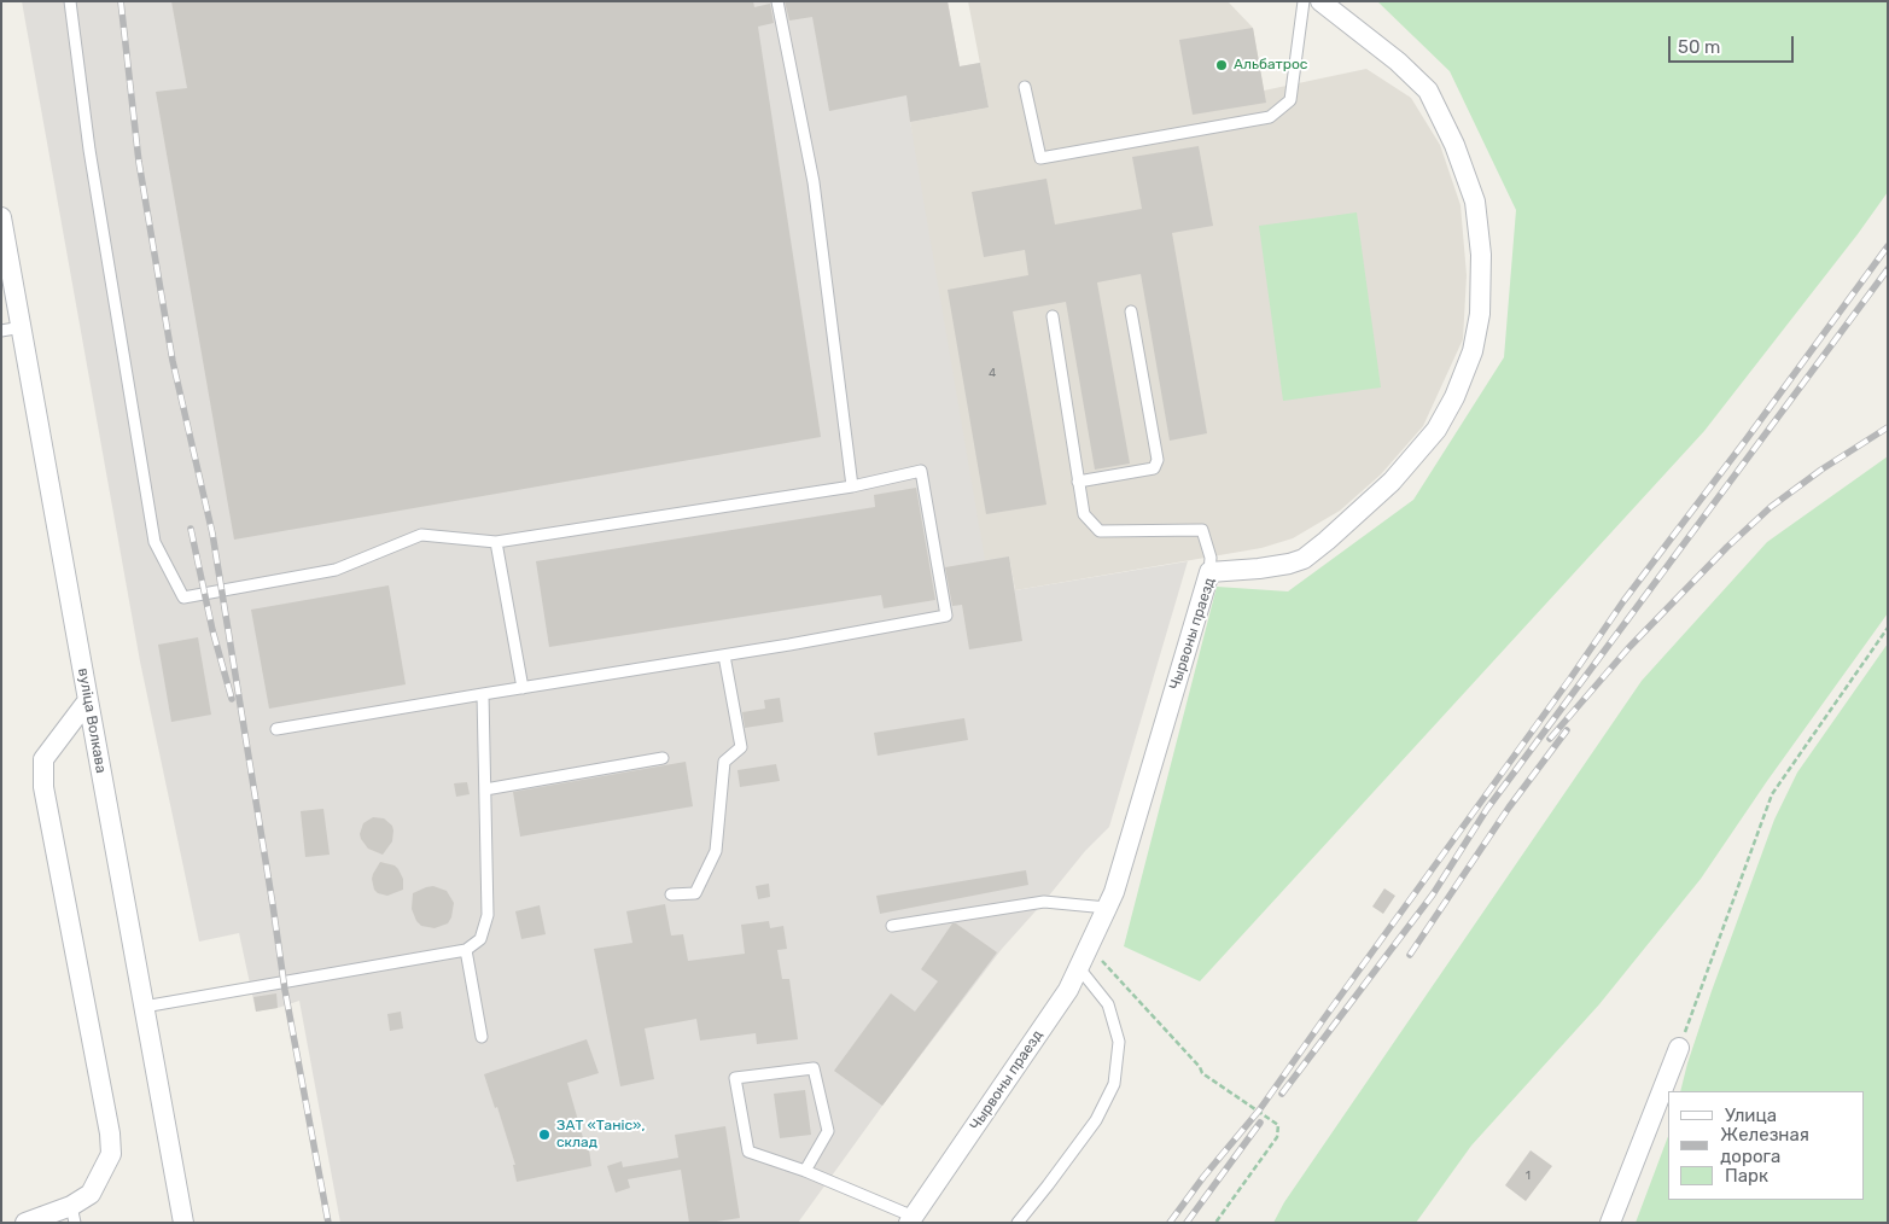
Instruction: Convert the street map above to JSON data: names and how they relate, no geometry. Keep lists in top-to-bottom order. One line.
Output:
{"streets":{"street":["Чырвоны праезд","вуліца Волкава"]},"places":["Альбатрос","ЗАТ «Таніс», склад"],"house_numbers":["4","1"],"legend":["Улица","Железная дорога","Парк"],"scale_bar":"50 m"}
